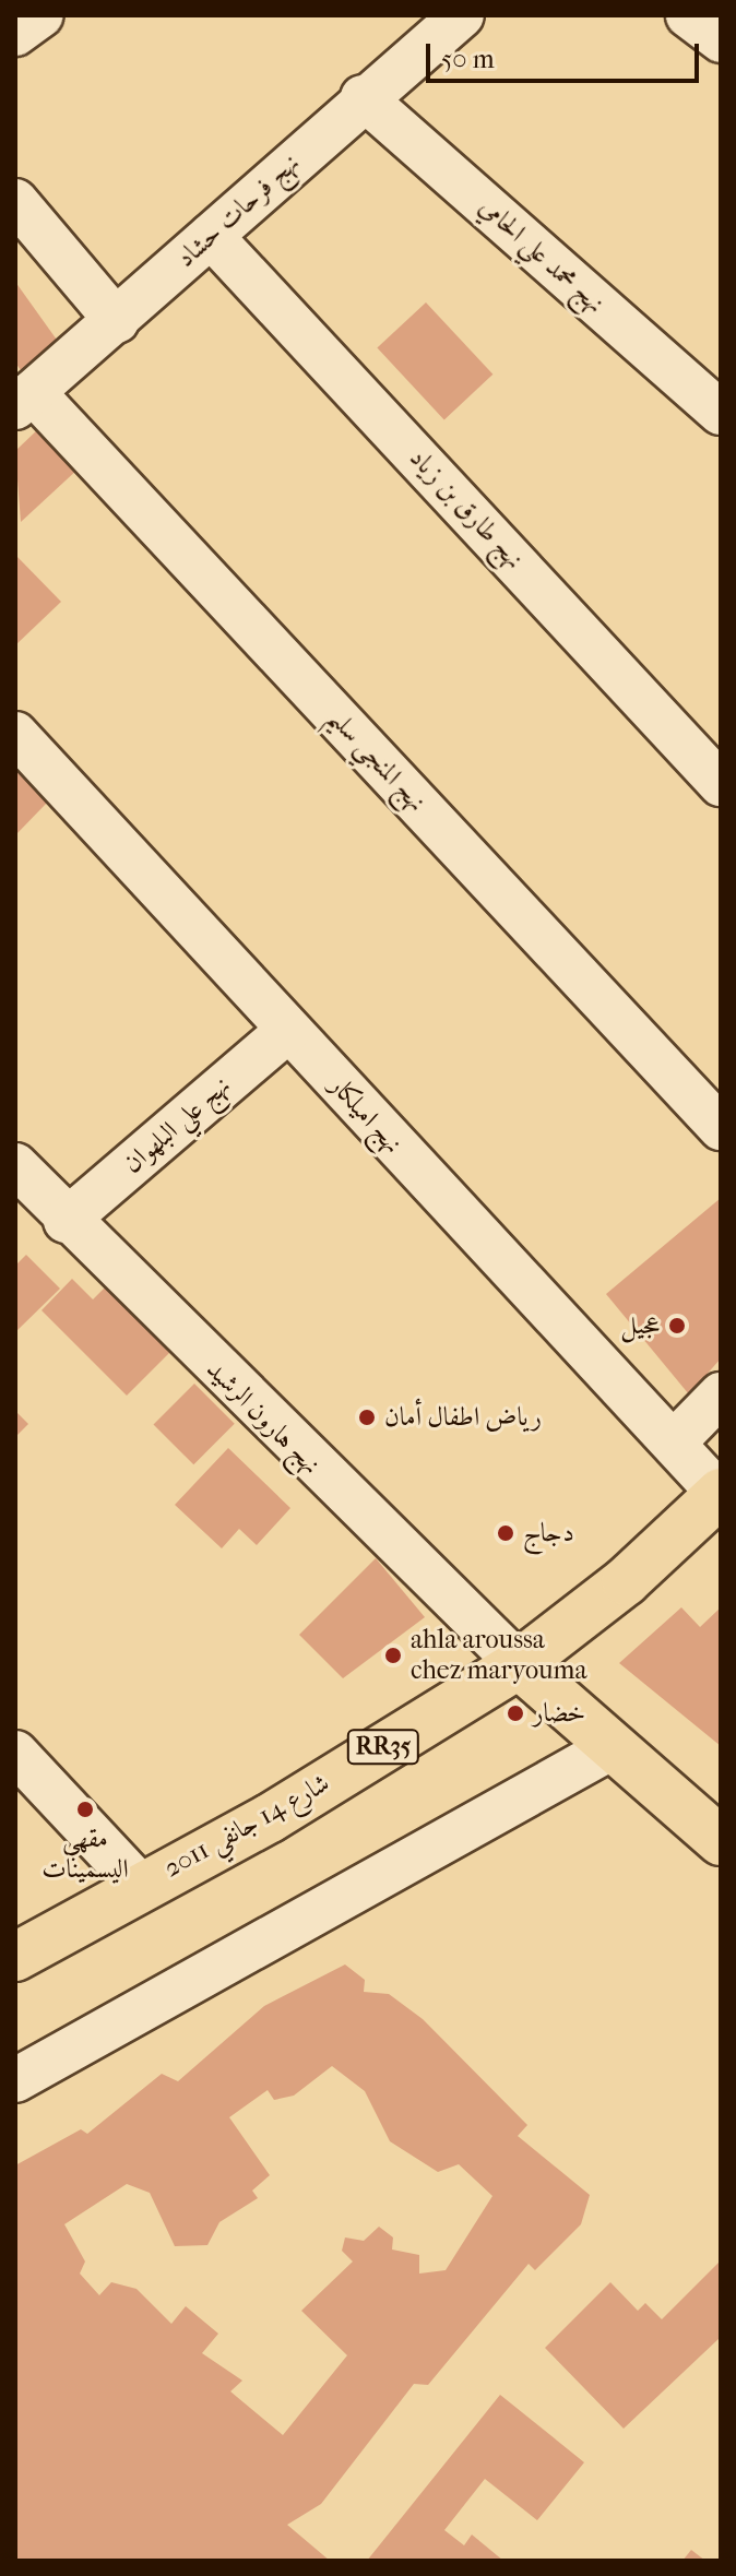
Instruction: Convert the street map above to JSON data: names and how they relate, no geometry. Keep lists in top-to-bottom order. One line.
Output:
{"streets":{"main road":["RR35","شارع 14 جانفي 2011"],"street":["نهج فرحات حشاد","نهج محمد علي الحامي","نهج طارق بن زياد","نهج المنجي سليم","نهج اميلكار","نهج علي البلهوان","نهج هارون الرشيد"]},"crossings":[["نهج فرحات حشاد","نهج محمد علي الحامي"],["نهج فرحات حشاد","نهج طارق بن زياد"],["نهج فرحات حشاد","نهج المنجي سليم"],["نهج اميلكار","نهج علي البلهوان"],["نهج اميلكار","شارع 14 جانفي 2011"],["نهج علي البلهوان","نهج هارون الرشيد"],["نهج هارون الرشيد","شارع 14 جانفي 2011"]],"places":["عجيل","رياض اطفال أمان","دجاج","ahla aroussa chez maryouma","خضار","مقهي اليسمينات"],"scale_bar":"50 m"}
